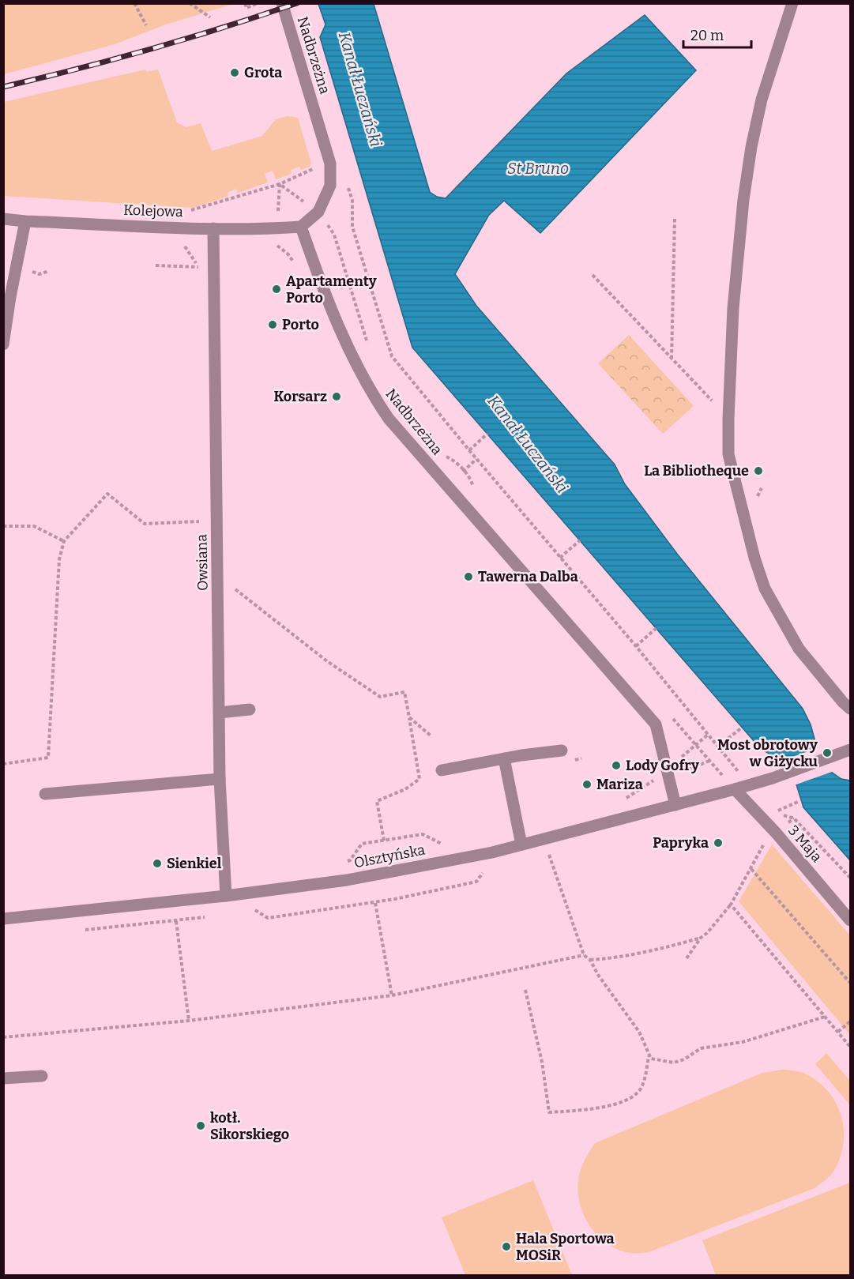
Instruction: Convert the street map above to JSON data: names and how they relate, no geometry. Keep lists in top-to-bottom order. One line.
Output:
{"streets":{"street":["Nadbrzeżna","Kolejowa","Owsiana","3 Maja","Olsztyńska"]},"crossings":[["Nadbrzeżna","Kolejowa"],["Nadbrzeżna","Olsztyńska"],["Kolejowa","Owsiana"],["Owsiana","Olsztyńska"],["3 Maja","Olsztyńska"]],"water":["Kanał Łuczański","St Bruno"],"places":["Grota","Apartamenty Porto","Porto","Korsarz","La Bibliotheque","Tawerna Dalba","Most obrotowy w Giżycku","Lody Gofry","Mariza","Papryka","Sienkiel","kotł. Sikorskiego","Hala Sportowa MOSiR"],"scale_bar":"20 m"}
